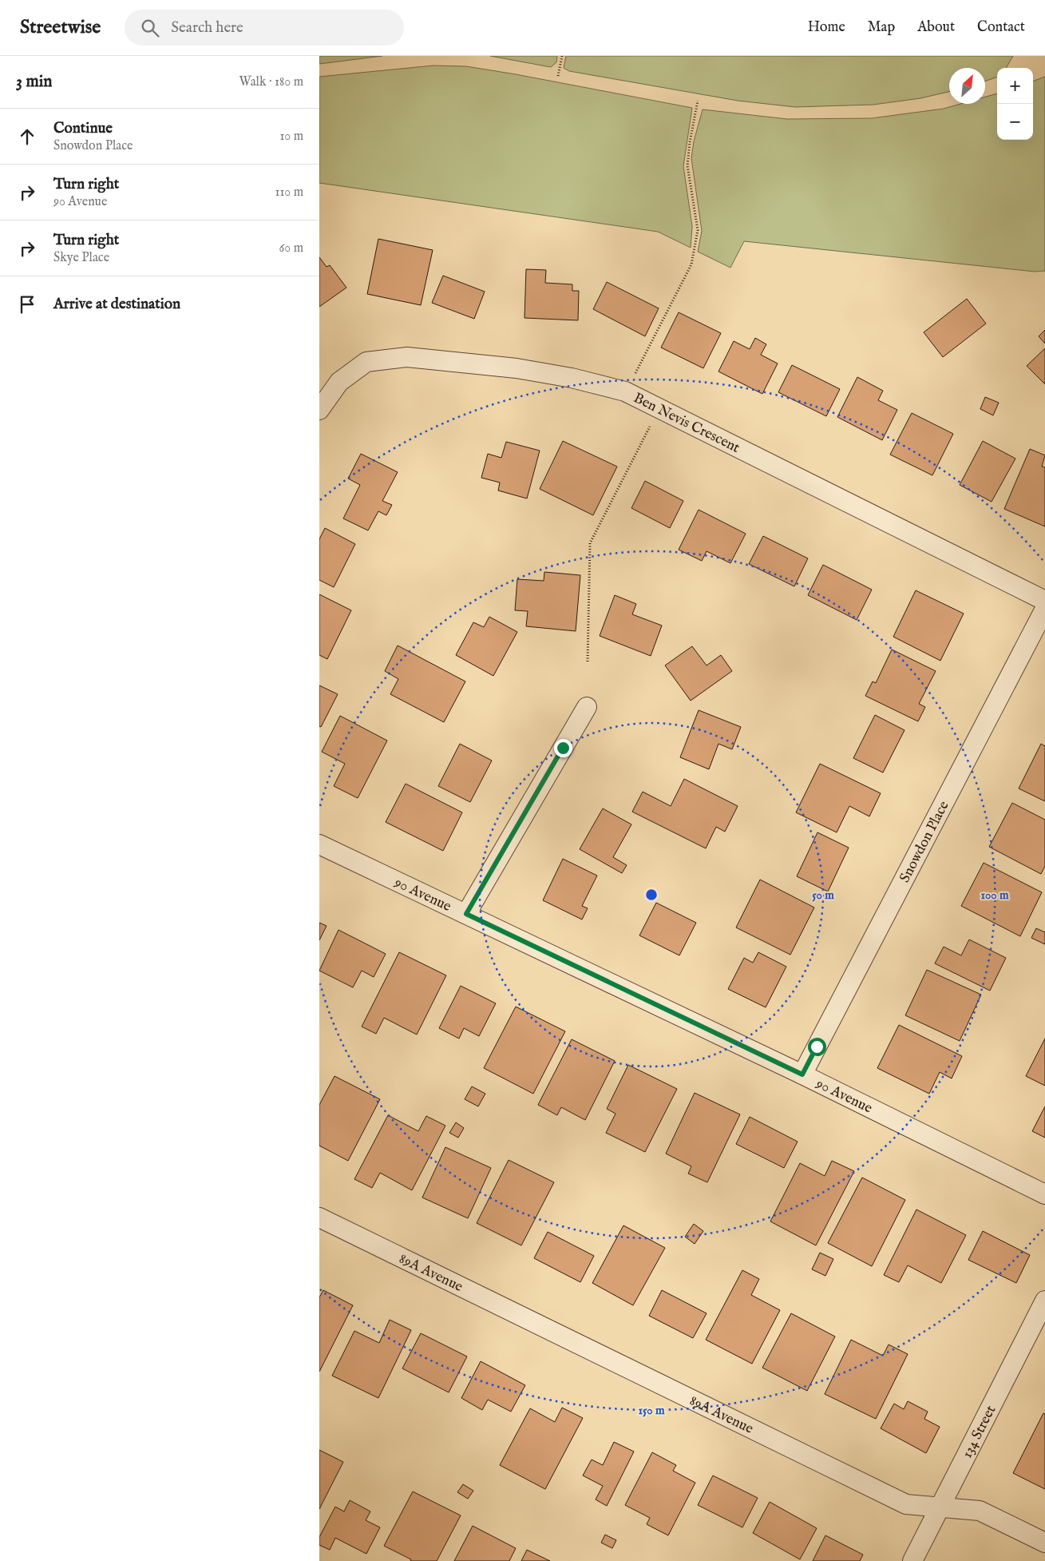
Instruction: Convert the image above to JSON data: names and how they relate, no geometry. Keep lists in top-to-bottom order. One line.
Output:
{"streets":{"street":["Ben Nevis Crescent","Snowdon Place","90 Avenue","89A Avenue","134 Street"]},"crossings":[["Snowdon Place","90 Avenue"],["89A Avenue","134 Street"]],"north":"top right","page":{"header":"Streetwise","search":"Search here","nav":["Home","Map","About","Contact"],"heading":["3 min","Walk · 180 m"],"map_buttons":["+","−"],"list":[["Continue","Snowdon Place","10 m"],["Turn right","90 Avenue","110 m"],["Turn right","Skye Place","60 m"],"Arrive at destination"]},"rings":["50 m","100 m","150 m"]}
